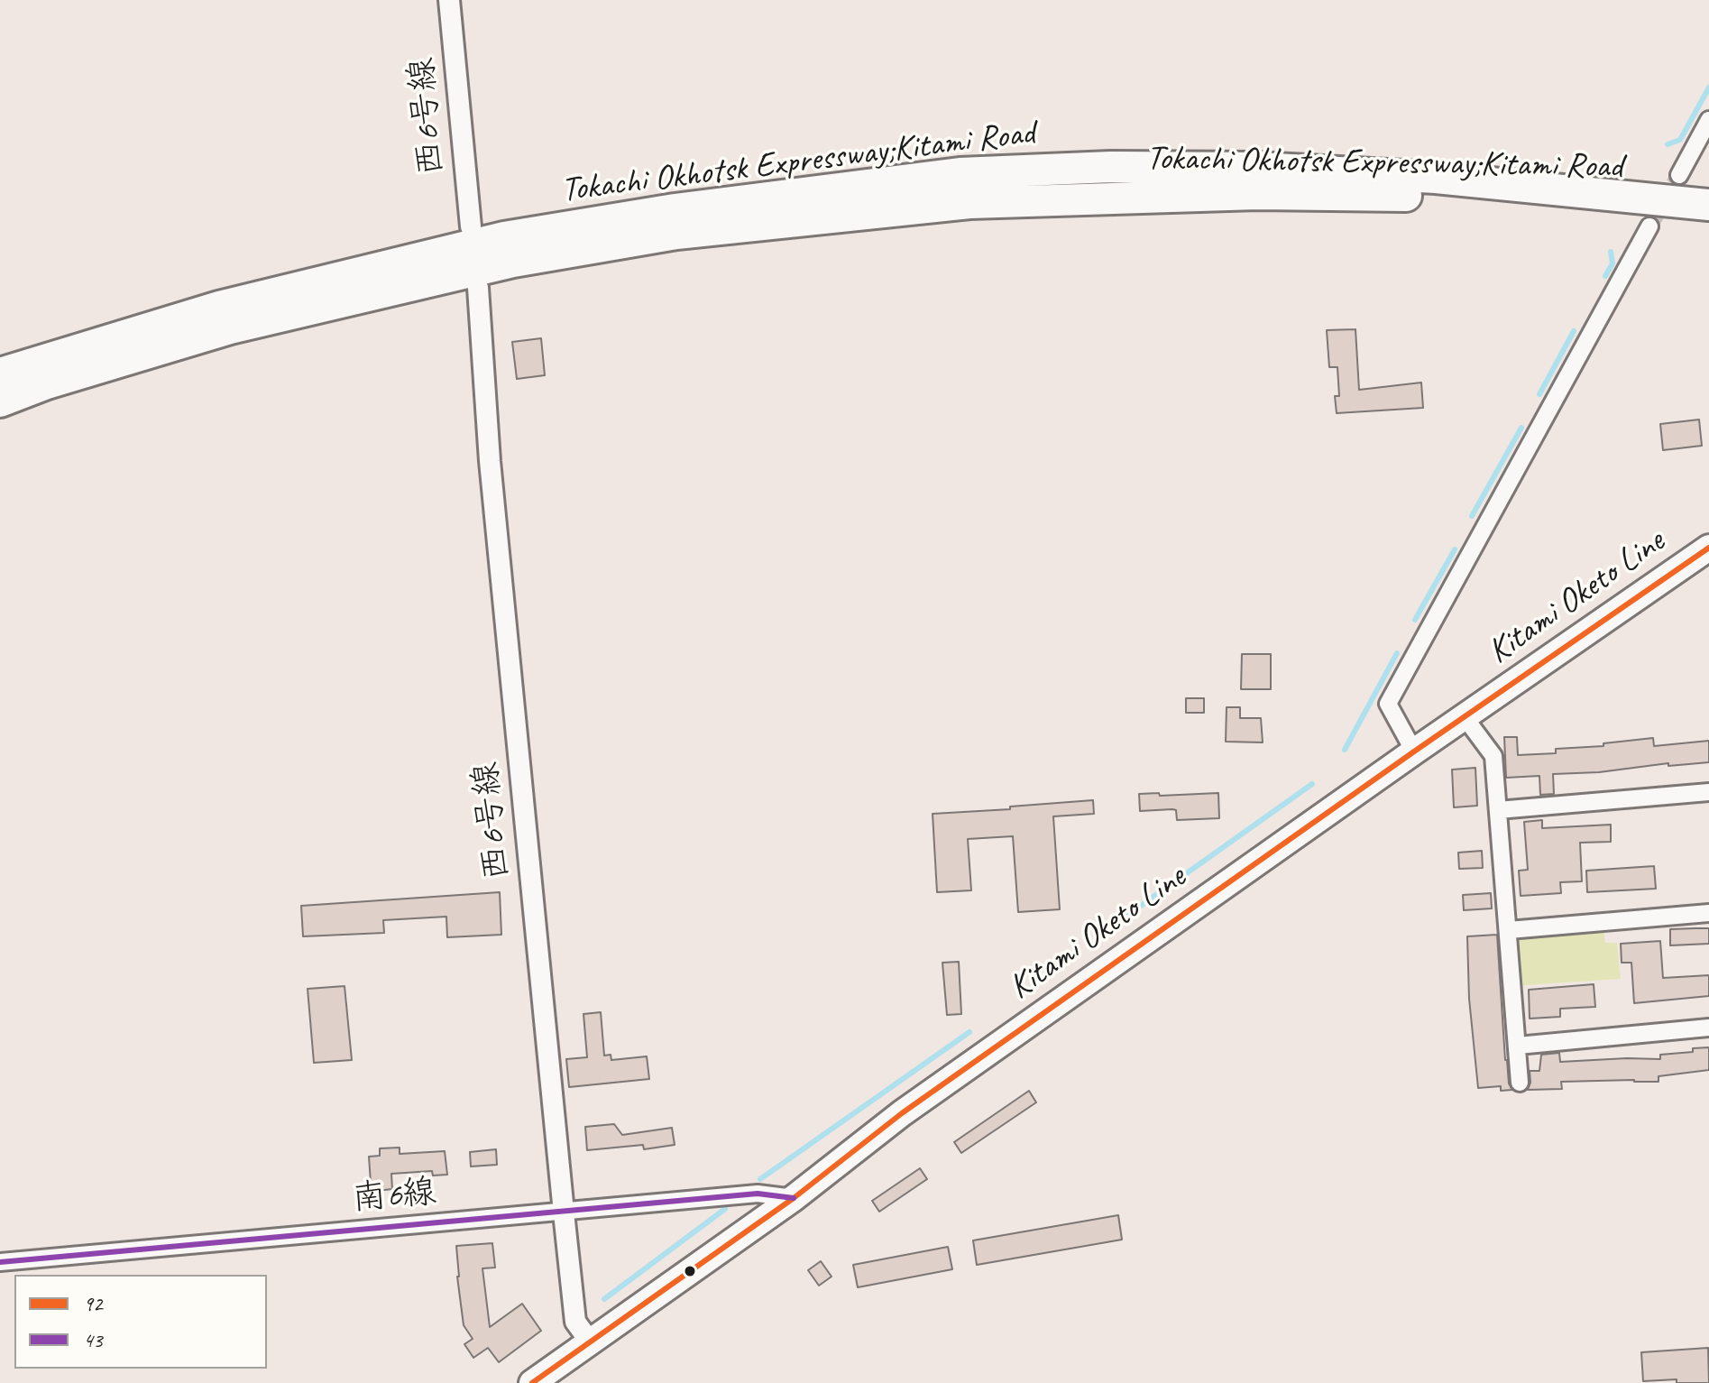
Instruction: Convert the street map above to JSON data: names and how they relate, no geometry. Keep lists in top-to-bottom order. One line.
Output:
{"streets":{"highway":["Tokachi Okhotsk Expressway;Kitami Road"],"main road":["Kitami Oketo Line"],"street":["西6号線","南6線"]},"crossings":[["西6号線","Kitami Oketo Line"],["西6号線","南6線"],["Kitami Oketo Line","南6線"]],"lines":["transit line 92","transit line 43"],"legend":["92","43"]}
